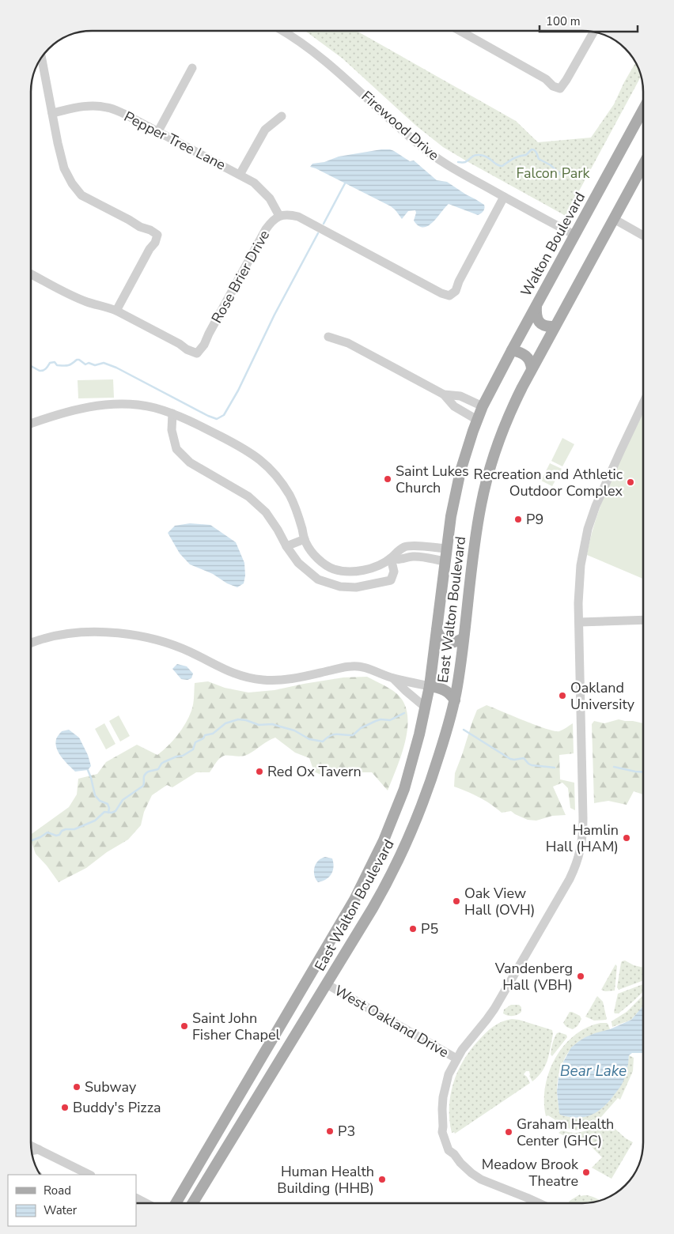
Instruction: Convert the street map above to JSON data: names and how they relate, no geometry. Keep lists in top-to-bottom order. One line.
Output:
{"streets":{"main road":["Walton Boulevard","East Walton Boulevard"],"street":["Firewood Drive","Pepper Tree Lane","Rose Brier Drive","West Oakland Drive"]},"crossings":[["Firewood Drive","Walton Boulevard"],["Firewood Drive","Rose Brier Drive"],["Pepper Tree Lane","Rose Brier Drive"],["Walton Boulevard","East Walton Boulevard"],["East Walton Boulevard","West Oakland Drive"]],"water":["Bear Lake"],"parks":["Falcon Park"],"places":["Saint Lukes Church","Recreation and Athletic Outdoor Complex","P9","Oakland University","Red Ox Tavern","Hamlin Hall (HAM)","Oak View Hall (OVH)","P5","Vandenberg Hall (VBH)","Saint John Fisher Chapel","Subway","Buddy's Pizza","P3","Graham Health Center (GHC)","Meadow Brook Theatre","Human Health Building (HHB)"],"legend":["Road","Water"],"scale_bar":"100 m"}
